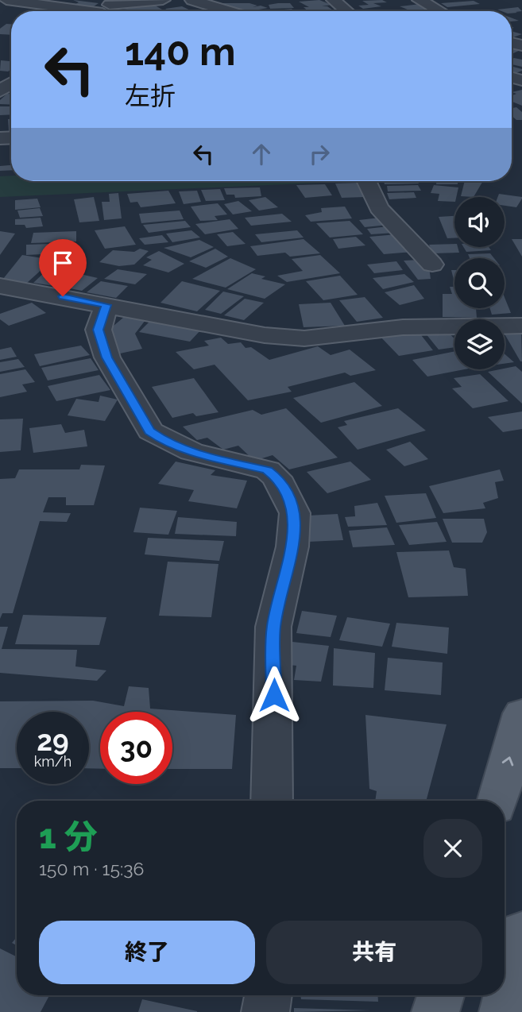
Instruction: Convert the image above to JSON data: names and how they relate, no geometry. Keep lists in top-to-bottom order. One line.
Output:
{"page":{"turn":["140 m","左折"],"speed":"29 km/h","limit":"30","heading":["1 分","150 m · 15:36"],"buttons":["終了","共有"]}}
